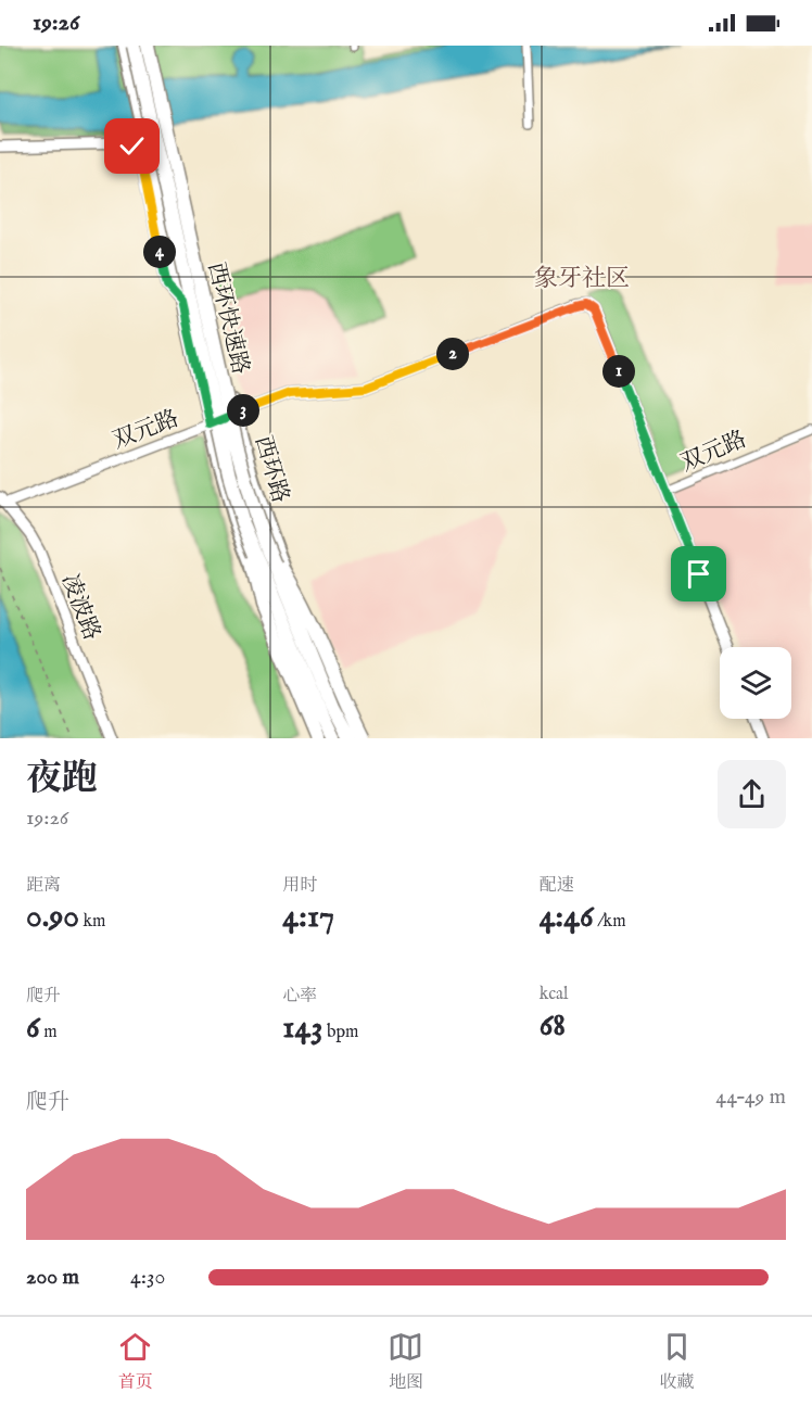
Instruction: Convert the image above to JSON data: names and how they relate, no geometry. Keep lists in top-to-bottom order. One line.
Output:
{"streets":{"highway":["西环快速路"],"main road":["西环路"],"street":["双元路","凌波路"]},"crossings":[["双元路","西环路"],["双元路","凌波路"]],"districts":["象牙社区"],"page":{"status":"19:26","pins":["4","2","1","3"],"heading":["夜跑","19:26"],"stats":[["距离","0.90 km"],["用时","4:17"],["配速","4:46 /km"],["爬升","6 m"],["心率","143 bpm"],["kcal","68"]],"chart":["爬升","44–49 m"],"list":[{"name":"200 m","note":"4:30"}],"tabs":["首页","地图","收藏"]}}
